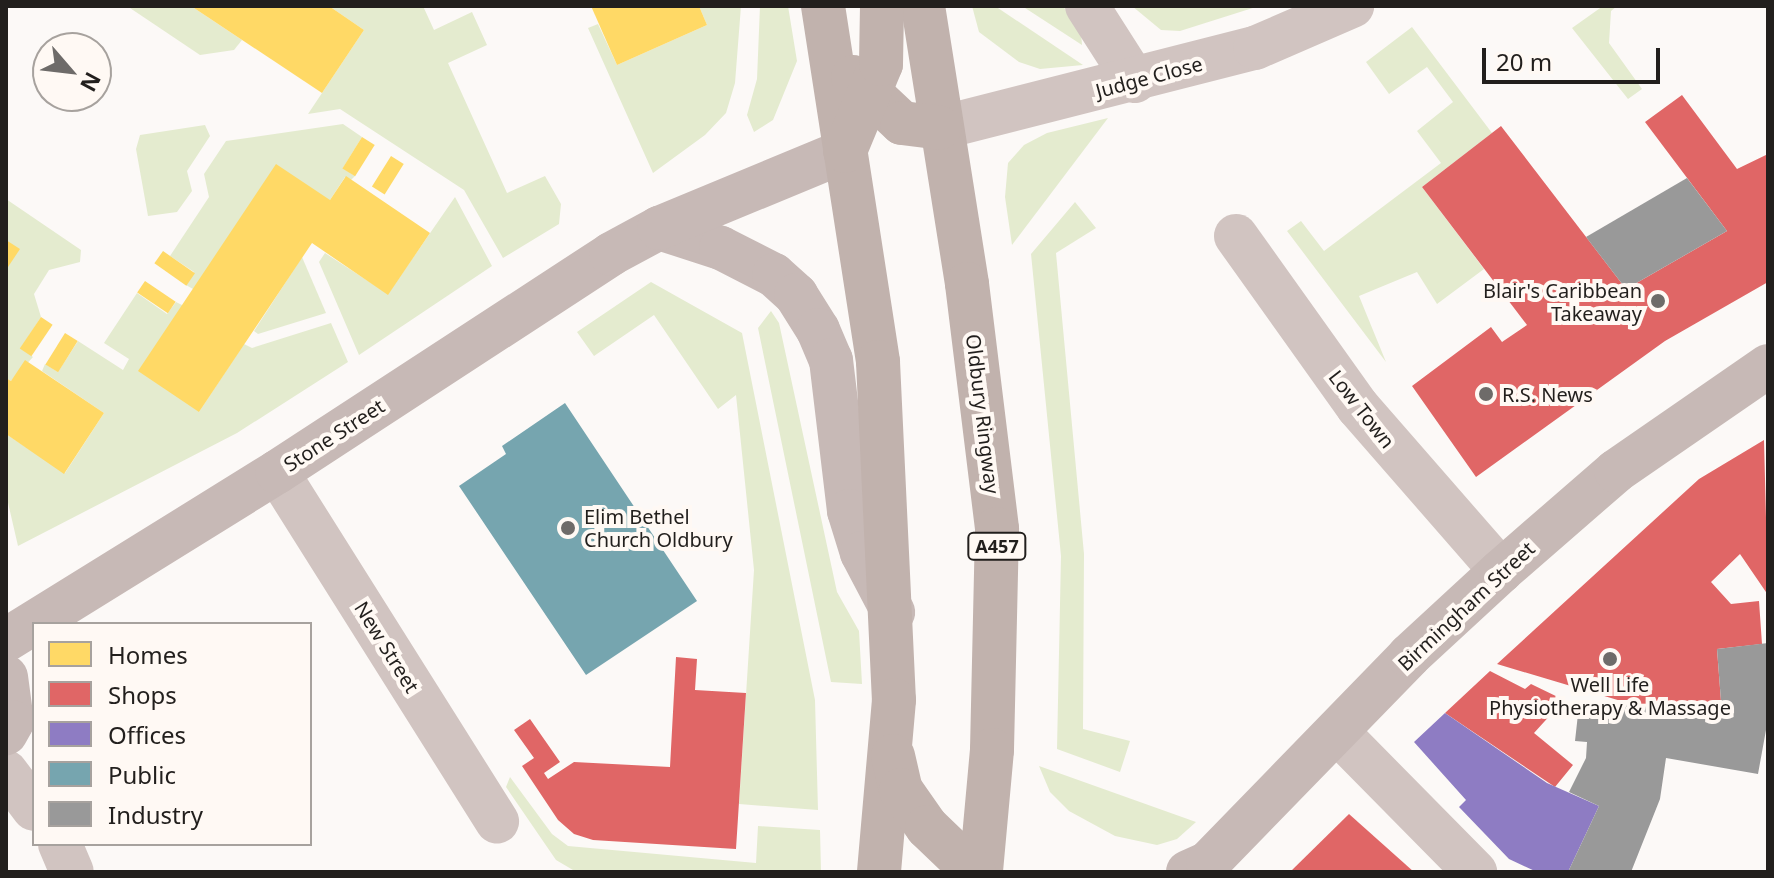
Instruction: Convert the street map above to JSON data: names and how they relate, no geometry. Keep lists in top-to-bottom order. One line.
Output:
{"streets":{"main road":["Oldbury Ringway","A457"],"street":["Judge Close","Low Town","Stone Street","Birmingham Street","New Street"]},"crossings":[["Judge Close","Oldbury Ringway"],["Low Town","Birmingham Street"],["Stone Street","New Street"]],"places":["Blair's Caribbean Takeaway","R.S. News","Elim Bethel Church Oldbury","Well Life Physiotherapy & Massage"],"legend":["Homes","Shops","Offices","Public","Industry"],"scale_bar":"20 m","north":"bottom right"}
